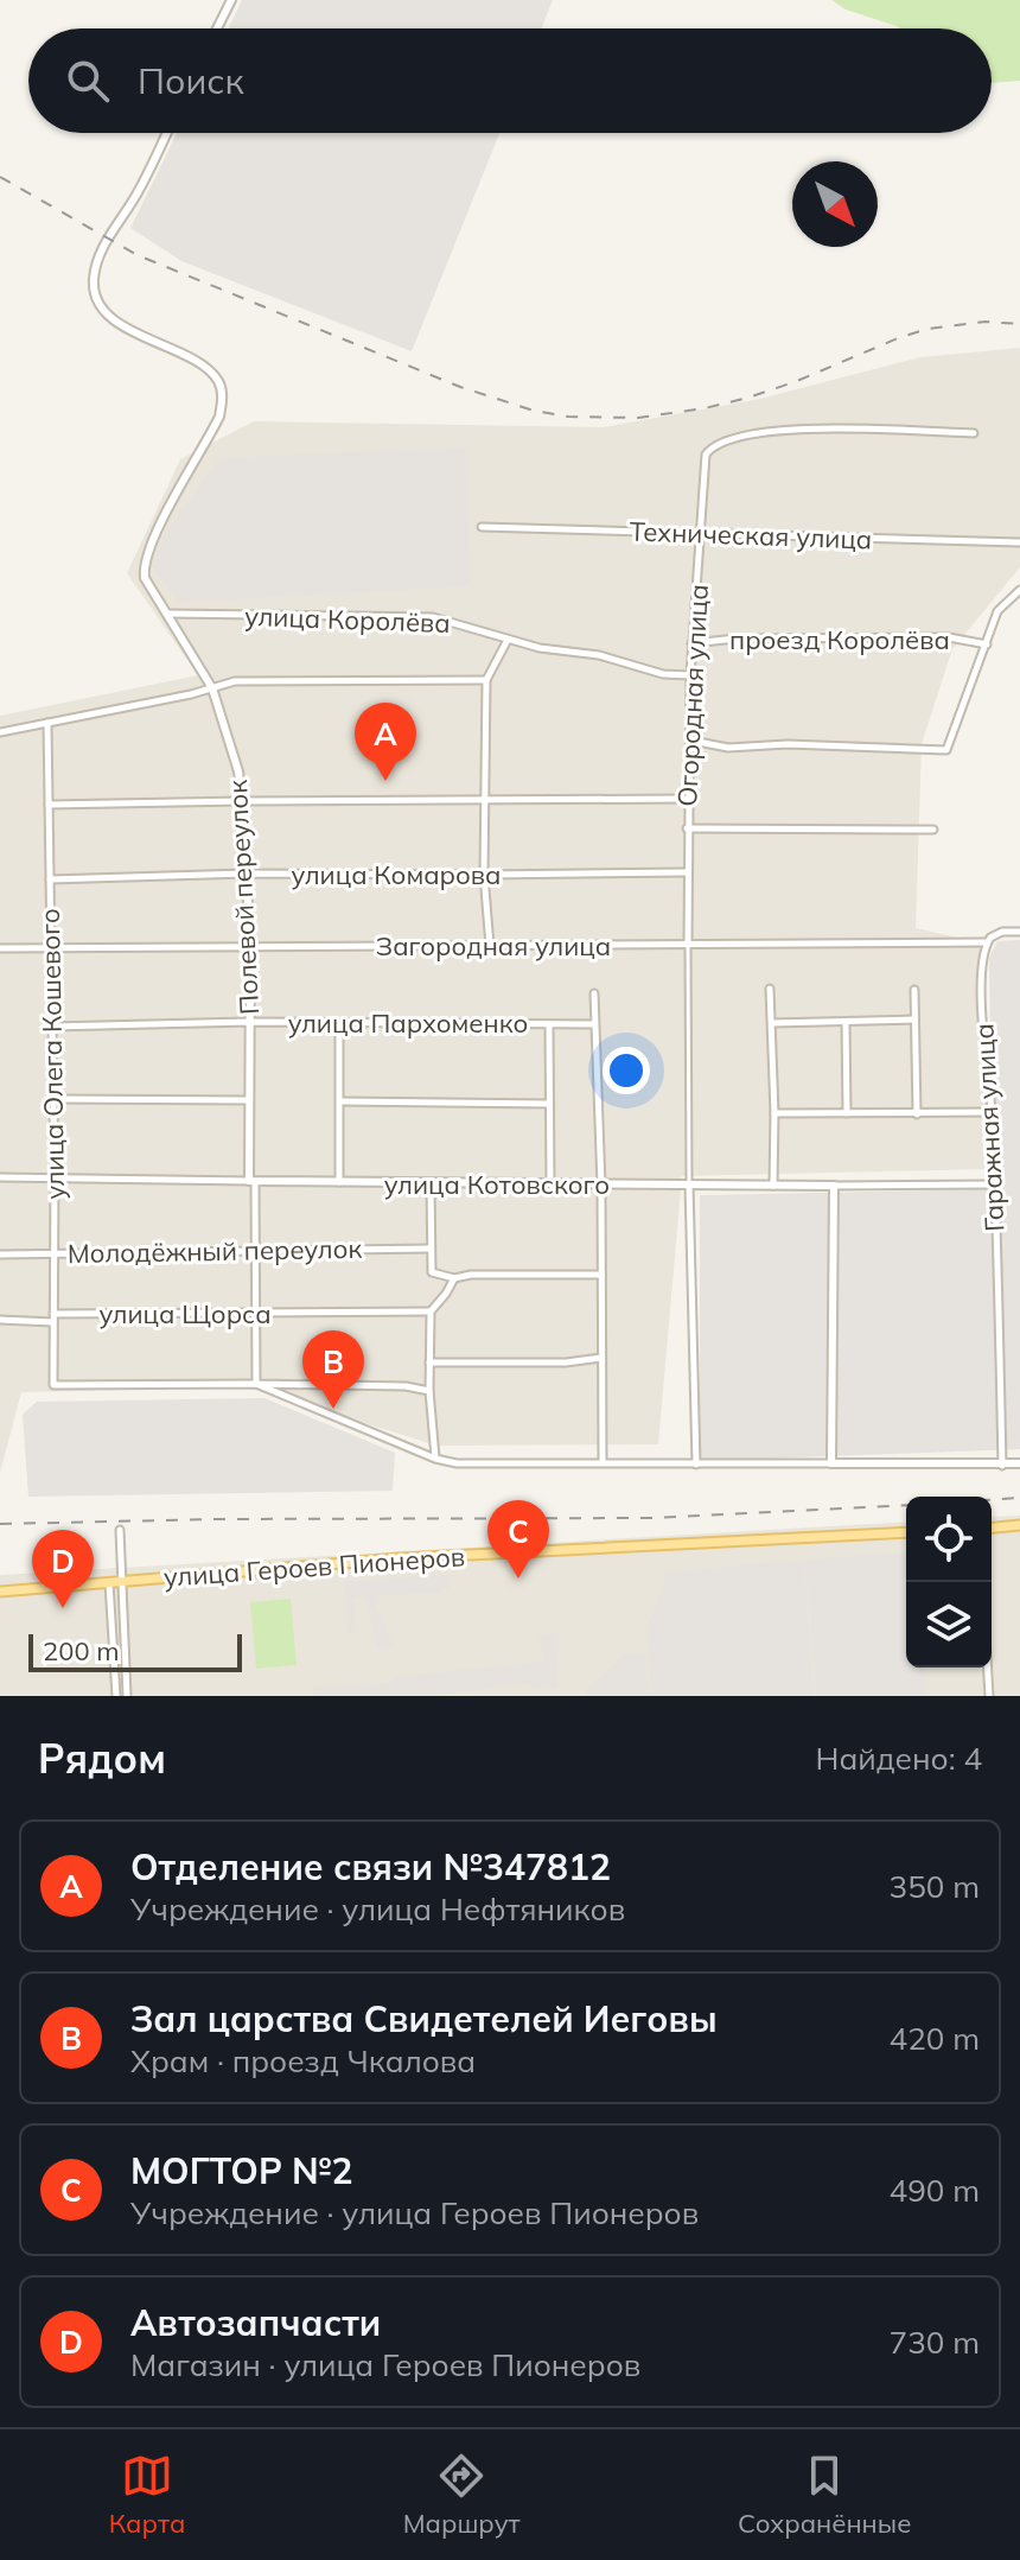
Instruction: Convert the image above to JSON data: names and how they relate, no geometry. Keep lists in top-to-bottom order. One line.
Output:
{"streets":{"main road":["улица Героев Пионеров"],"street":["Техническая улица","улица Королёва","проезд Королёва","Огородная улица","улица Комарова","Полевой переулок","Загородная улица","улица Пархоменко","улица Олега Кошевого","Гаражная улица","улица Котовского","Молодёжный переулок","улица Щорса"]},"crossings":[["Техническая улица","Огородная улица"],["улица Королёва","Огородная улица"],["улица Королёва","Полевой переулок"],["проезд Королёва","Огородная улица"],["Огородная улица","улица Комарова"],["Огородная улица","Загородная улица"],["улица Комарова","Полевой переулок"],["улица Комарова","улица Олега Кошевого"],["Полевой переулок","Загородная улица"],["Полевой переулок","улица Пархоменко"],["Полевой переулок","улица Олега Кошевого"],["Полевой переулок","улица Котовского"],["Полевой переулок","Молодёжный переулок"],["Полевой переулок","улица Щорса"],["Загородная улица","улица Олега Кошевого"],["Загородная улица","Гаражная улица"],["улица Пархоменко","улица Олега Кошевого"],["улица Олега Кошевого","улица Котовского"],["улица Олега Кошевого","Молодёжный переулок"],["улица Олега Кошевого","улица Щорса"],["Гаражная улица","улица Котовского"]],"scale_bar":"200 m","north":"bottom right","page":{"search":"Поиск","pins":["A","B","C","D"],"scale":"200 m","heading":["Рядом","Найдено: 4"],"list":[{"mark":"A","name":"Отделение связи №347812","note":"Учреждение · улица Нефтяников","value":"350 m"},{"mark":"B","name":"Зал царства Свидетелей Иеговы","note":"Храм · проезд Чкалова","value":"420 m"},{"mark":"C","name":"МОГТОР №2","note":"Учреждение · улица Героев Пионеров","value":"490 m"},{"mark":"D","name":"Автозапчасти","note":"Магазин · улица Героев Пионеров","value":"730 m"}],"nav":["Карта","Маршрут","Сохранённые"]}}
